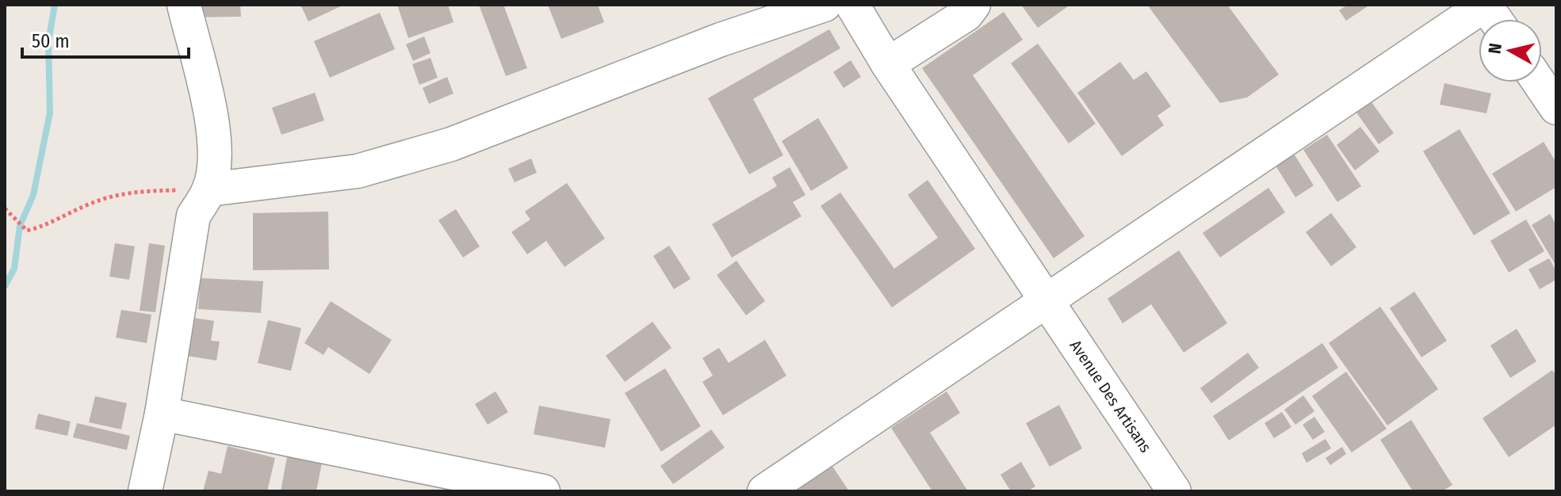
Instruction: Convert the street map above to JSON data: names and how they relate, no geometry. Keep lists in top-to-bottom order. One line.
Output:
{"streets":{"street":["Avenue Des Artisans"]},"scale_bar":"50 m","north":"left"}
